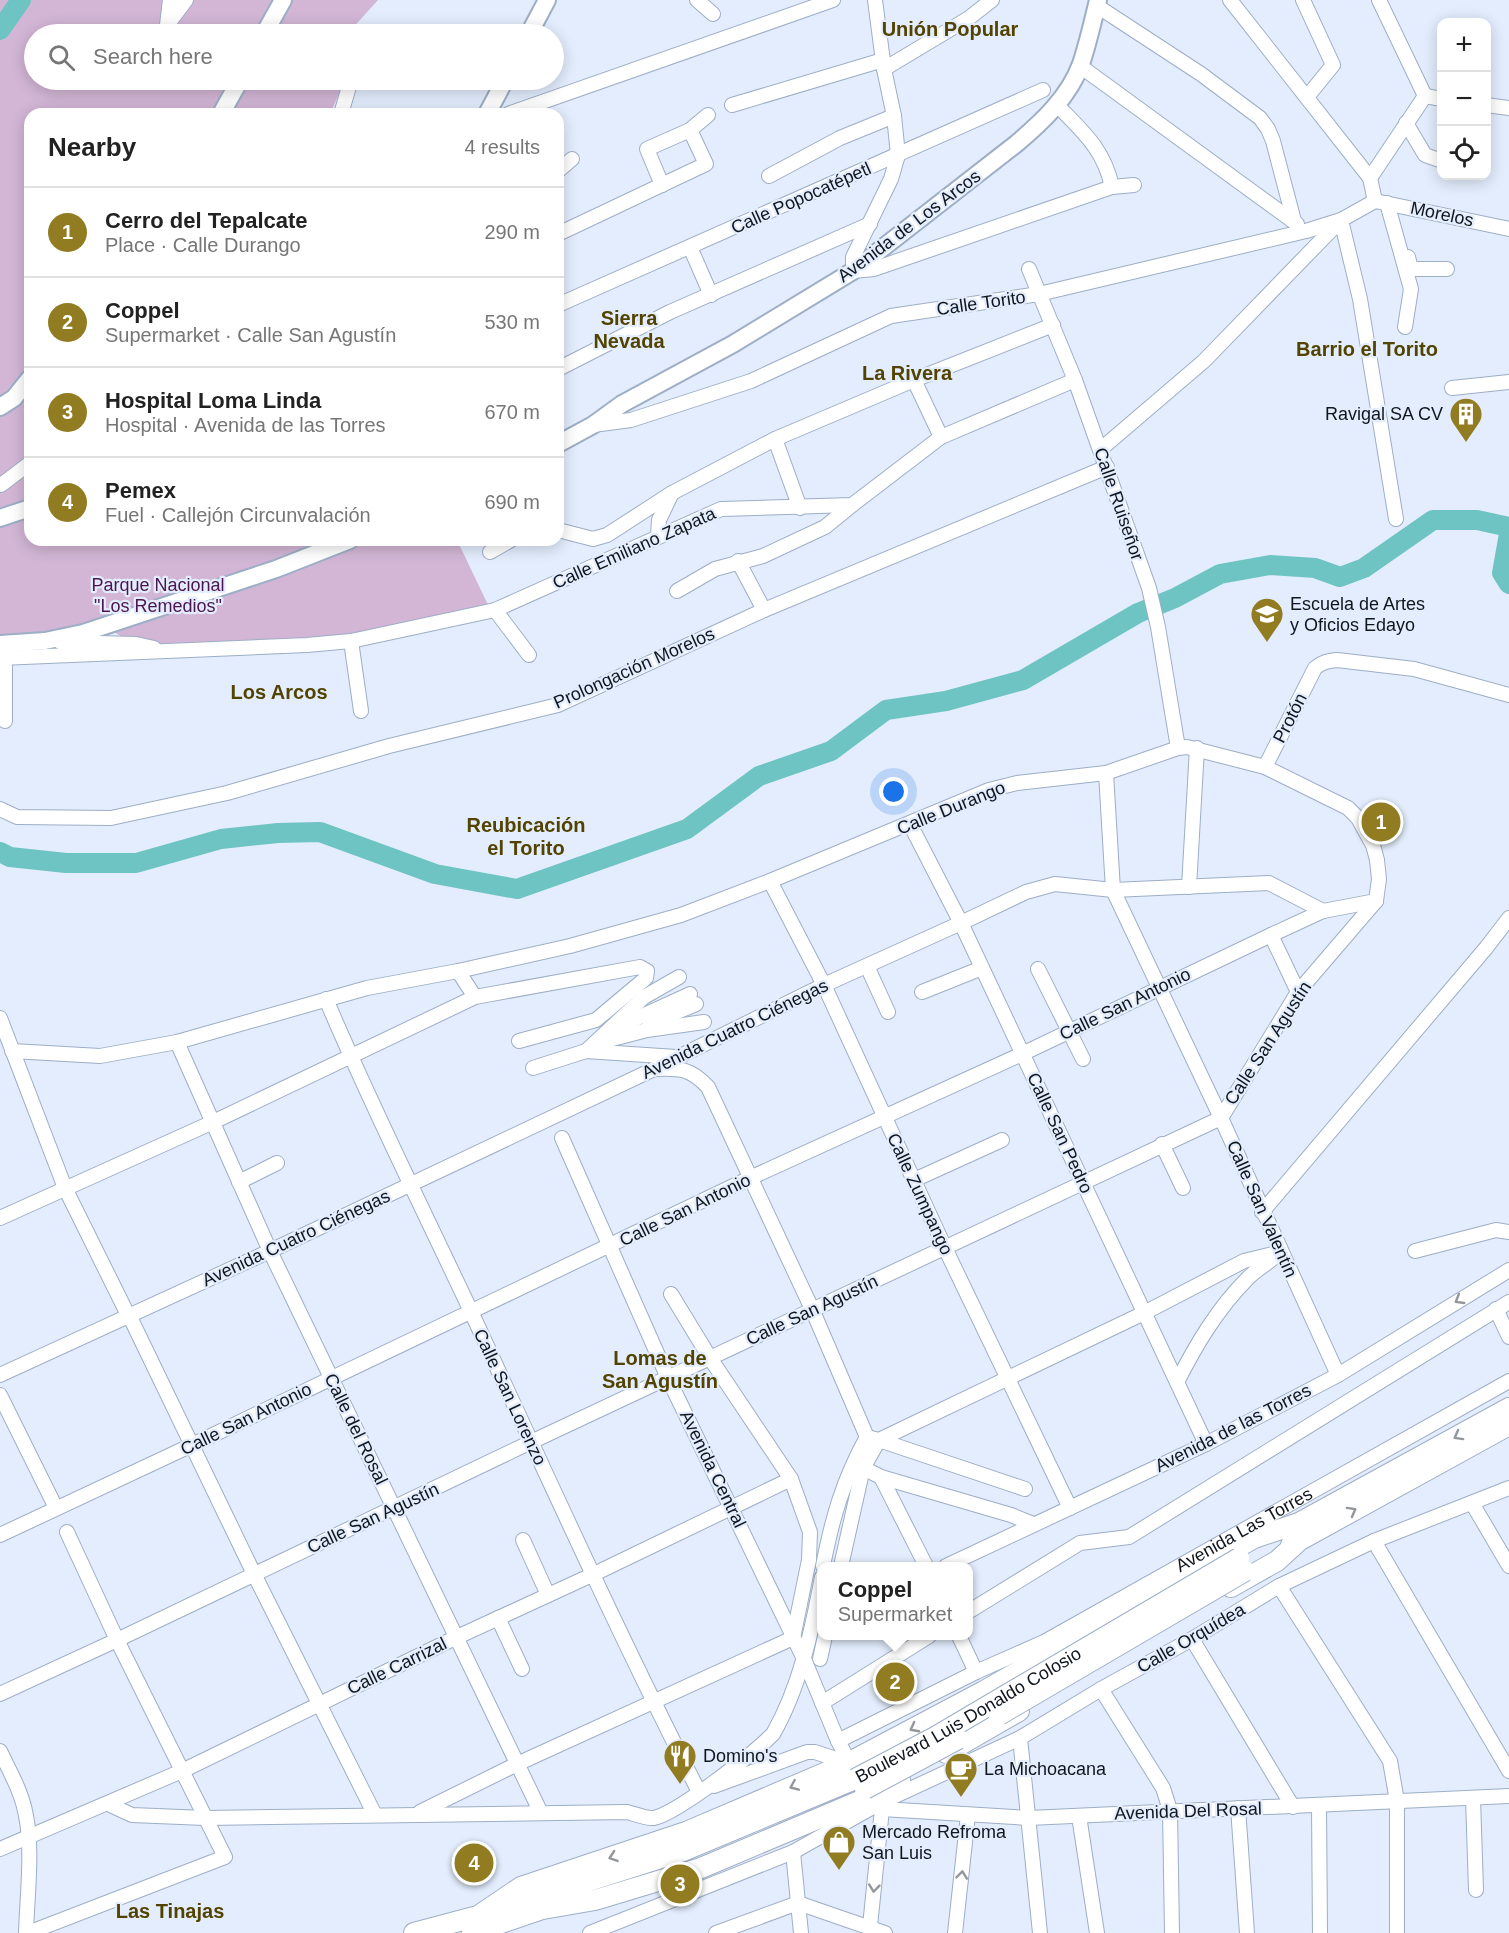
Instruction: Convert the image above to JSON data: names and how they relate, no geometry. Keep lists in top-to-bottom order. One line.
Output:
{"streets":{"highway":["Avenida Las Torres","Boulevard Luis Donaldo Colosio"],"main road":["Avenida de Los Arcos"],"street":["Calle Popocatépetl","Morelos","Calle Torito","Calle Ruiseñor","Calle Emiliano Zapata","Prolongación Morelos","Protón","Calle Durango","Calle San Antonio","Avenida Cuatro Ciénegas","Calle San Agustín","Calle San Pedro","Calle Zumpango","Calle San Valentín","Calle San Lorenzo","Avenida de las Torres","Calle del Rosal","Avenida Central","Calle Orquídea","Calle Carrizal","Avenida Del Rosal"]},"crossings":[["Morelos","Calle Torito"],["Avenida de Los Arcos","Calle Torito"],["Calle Torito","Calle Ruiseñor"],["Calle Ruiseñor","Prolongación Morelos"],["Calle Ruiseñor","Calle Durango"],["Protón","Calle Durango"],["Calle Durango","Calle San Antonio"],["Calle Durango","Calle San Agustín"],["Calle Durango","Calle San Pedro"],["Calle Durango","Calle Zumpango"],["Calle Durango","Calle San Valentín"],["Calle Durango","Calle San Lorenzo"],["Calle Durango","Calle del Rosal"],["Calle San Antonio","Avenida Cuatro Ciénegas"],["Calle San Antonio","Calle San Agustín"],["Calle San Antonio","Calle San Pedro"],["Calle San Antonio","Calle Zumpango"],["Calle San Antonio","Calle San Valentín"],["Calle San Antonio","Calle San Lorenzo"],["Calle San Antonio","Calle del Rosal"],["Calle San Antonio","Avenida Central"],["Avenida Cuatro Ciénegas","Calle San Pedro"],["Avenida Cuatro Ciénegas","Calle Zumpango"],["Avenida Cuatro Ciénegas","Calle San Valentín"],["Avenida Cuatro Ciénegas","Calle San Lorenzo"],["Avenida Cuatro Ciénegas","Calle del Rosal"],["Calle San Agustín","Calle San Pedro"],["Calle San Agustín","Calle Zumpango"],["Calle San Agustín","Calle San Valentín"],["Calle San Agustín","Calle San Lorenzo"],["Calle San Agustín","Calle del Rosal"],["Calle San Agustín","Avenida Central"],["Calle San Pedro","Avenida de las Torres"],["Calle Zumpango","Avenida de las Torres"],["Calle San Valentín","Avenida de las Torres"],["Calle San Lorenzo","Calle Carrizal"],["Calle del Rosal","Calle Carrizal"],["Avenida Central","Avenida Las Torres"],["Avenida Central","Calle Orquídea"],["Avenida Central","Calle Carrizal"],["Avenida Central","Avenida Del Rosal"],["Avenida Las Torres","Boulevard Luis Donaldo Colosio"],["Calle Orquídea","Avenida Del Rosal"]],"districts":["Unión Popular","Sierra Nevada","Barrio el Torito","La Rivera","Los Arcos","Reubicación el Torito","Lomas de San Agustín","Las Tinajas"],"parks":["Parque Nacional \"Los Remedios\""],"places":{"building":["Ravigal SA CV"],"school or university":["Escuela de Artes y Oficios Edayo"],"restaurant":["Domino's"],"cafe":["La Michoacana"],"shop":["Mercado Refroma San Luis"]},"page":{"map_buttons":["+","−"],"search":"Search here","heading":["Nearby","4 results"],"list":[{"mark":"1","name":"Cerro del Tepalcate","note":"Place · Calle Durango","value":"290 m"},{"mark":"2","name":"Coppel","note":"Supermarket · Calle San Agustín","value":"530 m"},{"mark":"3","name":"Hospital Loma Linda","note":"Hospital · Avenida de las Torres","value":"670 m"},{"mark":"4","name":"Pemex","note":"Fuel · Callejón Circunvalación","value":"690 m"}],"pins":["1","2","4","3"],"popup":["Coppel","Supermarket"]}}
